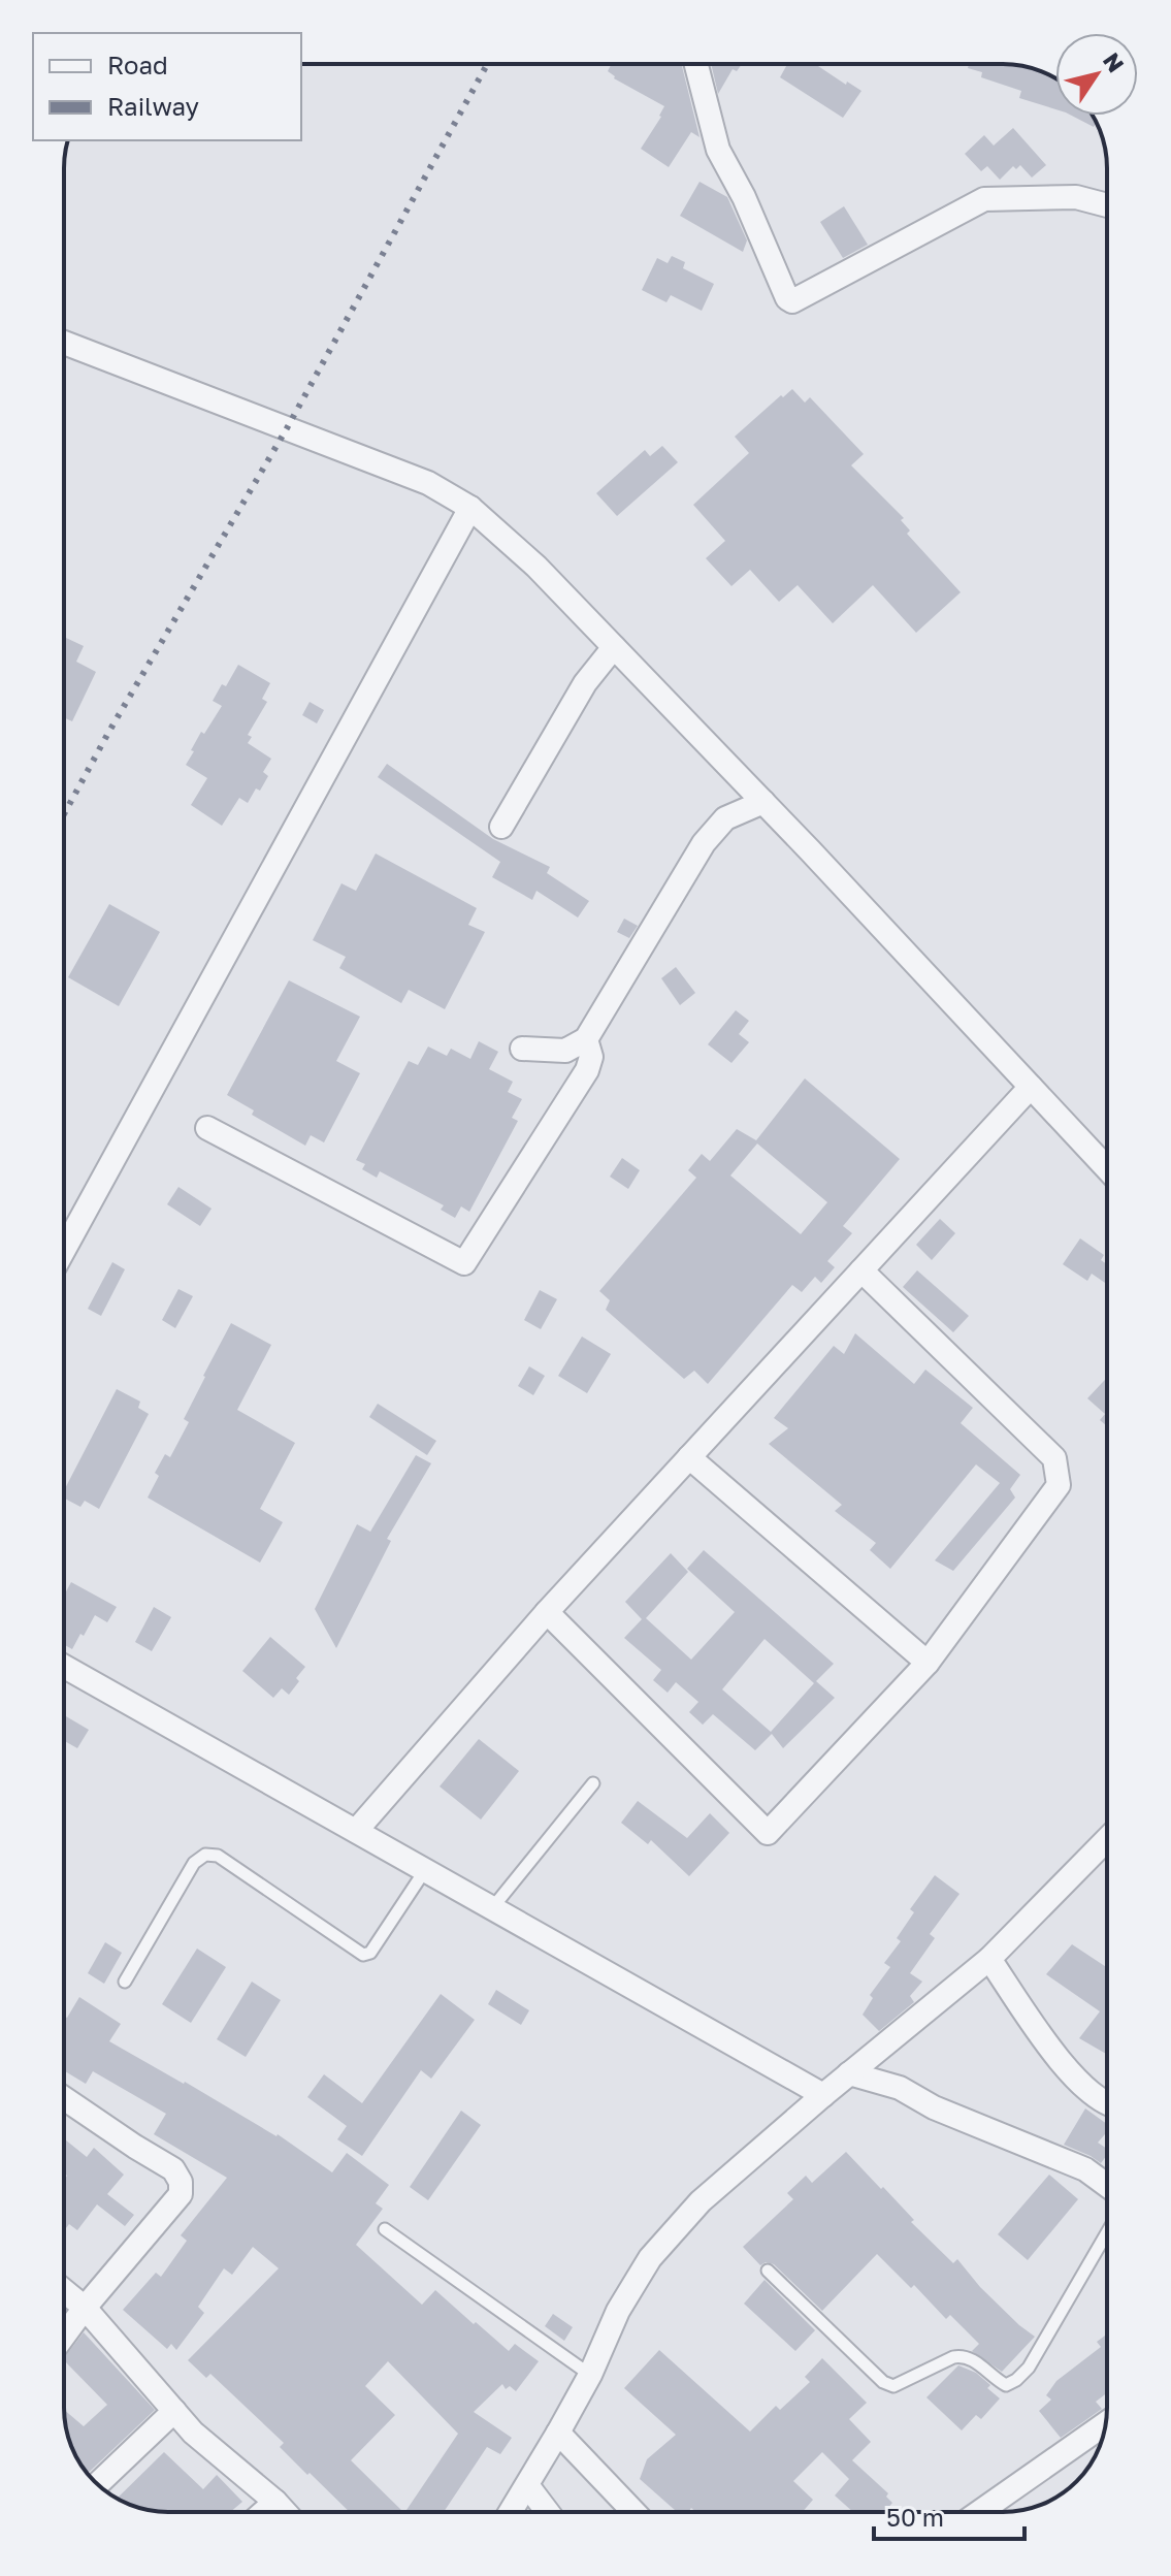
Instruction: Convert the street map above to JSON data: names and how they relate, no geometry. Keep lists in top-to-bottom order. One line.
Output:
{"legend":["Road","Railway"],"scale_bar":"50 m","north":"top right"}
